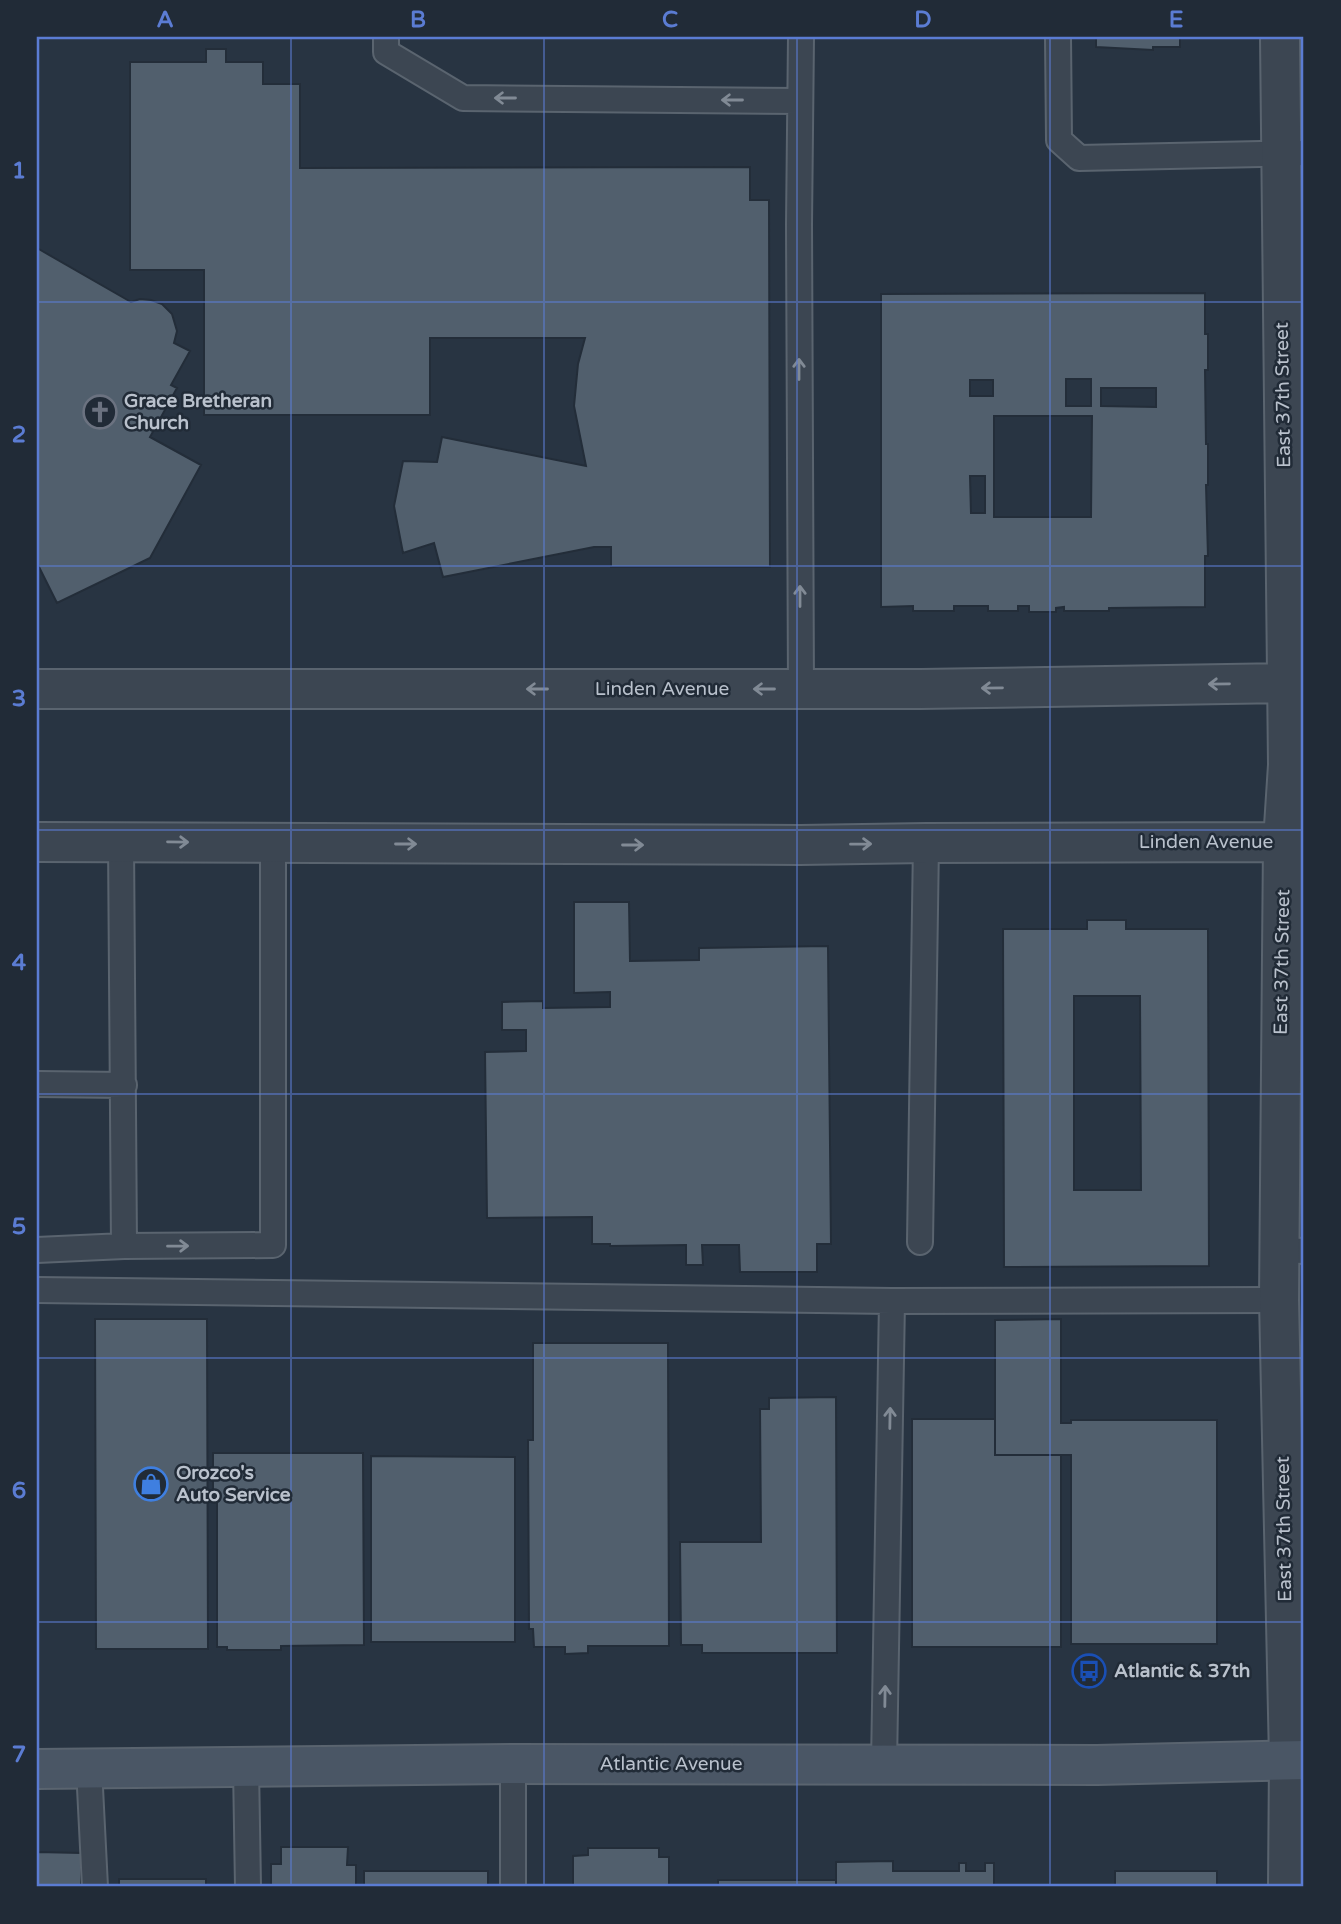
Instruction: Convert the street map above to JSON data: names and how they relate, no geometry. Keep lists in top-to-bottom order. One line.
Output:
{"streets":{"main road":["Atlantic Avenue"],"street":["East 37th Street","Linden Avenue"]},"crossings":[["East 37th Street","Linden Avenue"],["East 37th Street","Atlantic Avenue"]],"places":{"church":["Grace Bretheran Church"],"shop":["Orozco's Auto Service"],"bus stop":["Atlantic & 37th"]},"grid":{"columns":["A","B","C","D","E"],"rows":["1","2","3","4","5","6","7"]}}
